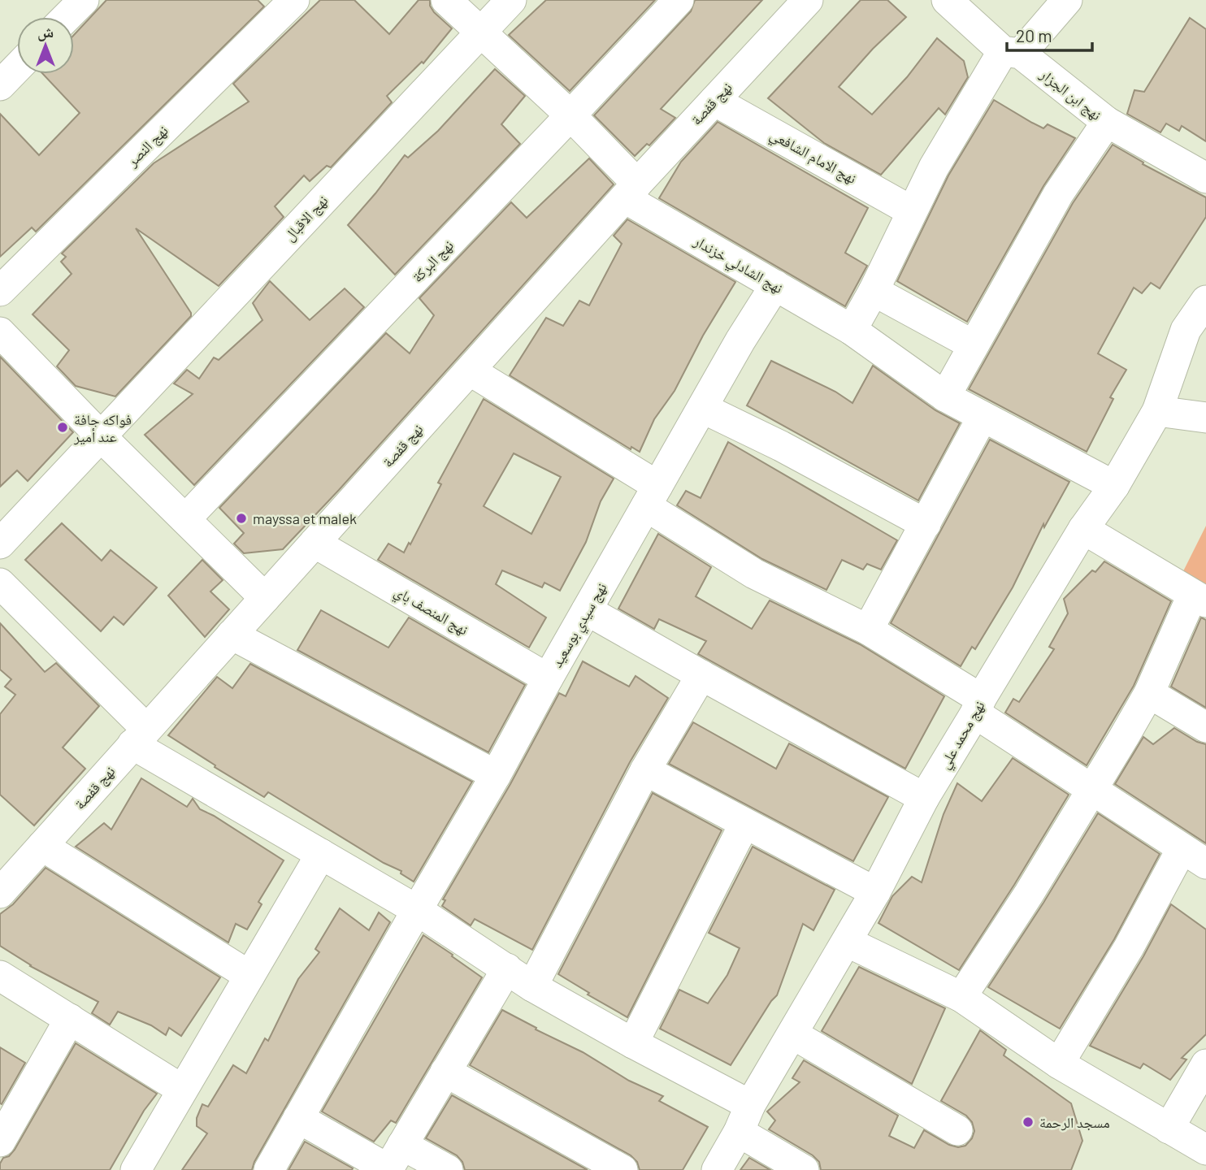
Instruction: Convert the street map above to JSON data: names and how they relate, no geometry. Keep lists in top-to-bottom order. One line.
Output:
{"streets":{"street":["نهج ابن الجزار","نهج قفصة","نهج النصر","نهج الامام الشافعي","نهج الاقبال","نهج البركة","نهج الشادلي خزندار","نهج المنصف باي","نهج سيدي بوسعيد","نهج محمد علي"]},"crossings":[["نهج قفصة","نهج الامام الشافعي"],["نهج قفصة","نهج الشادلي خزندار"],["نهج قفصة","نهج المنصف باي"],["نهج الاقبال","نهج الشادلي خزندار"],["نهج البركة","نهج الشادلي خزندار"],["نهج الشادلي خزندار","نهج سيدي بوسعيد"],["نهج الشادلي خزندار","نهج محمد علي"],["نهج المنصف باي","نهج سيدي بوسعيد"]],"places":["فواكه جافة عند أمير","mayssa et malek","مسجد الرحمة"],"scale_bar":"20 m","north":"top"}
